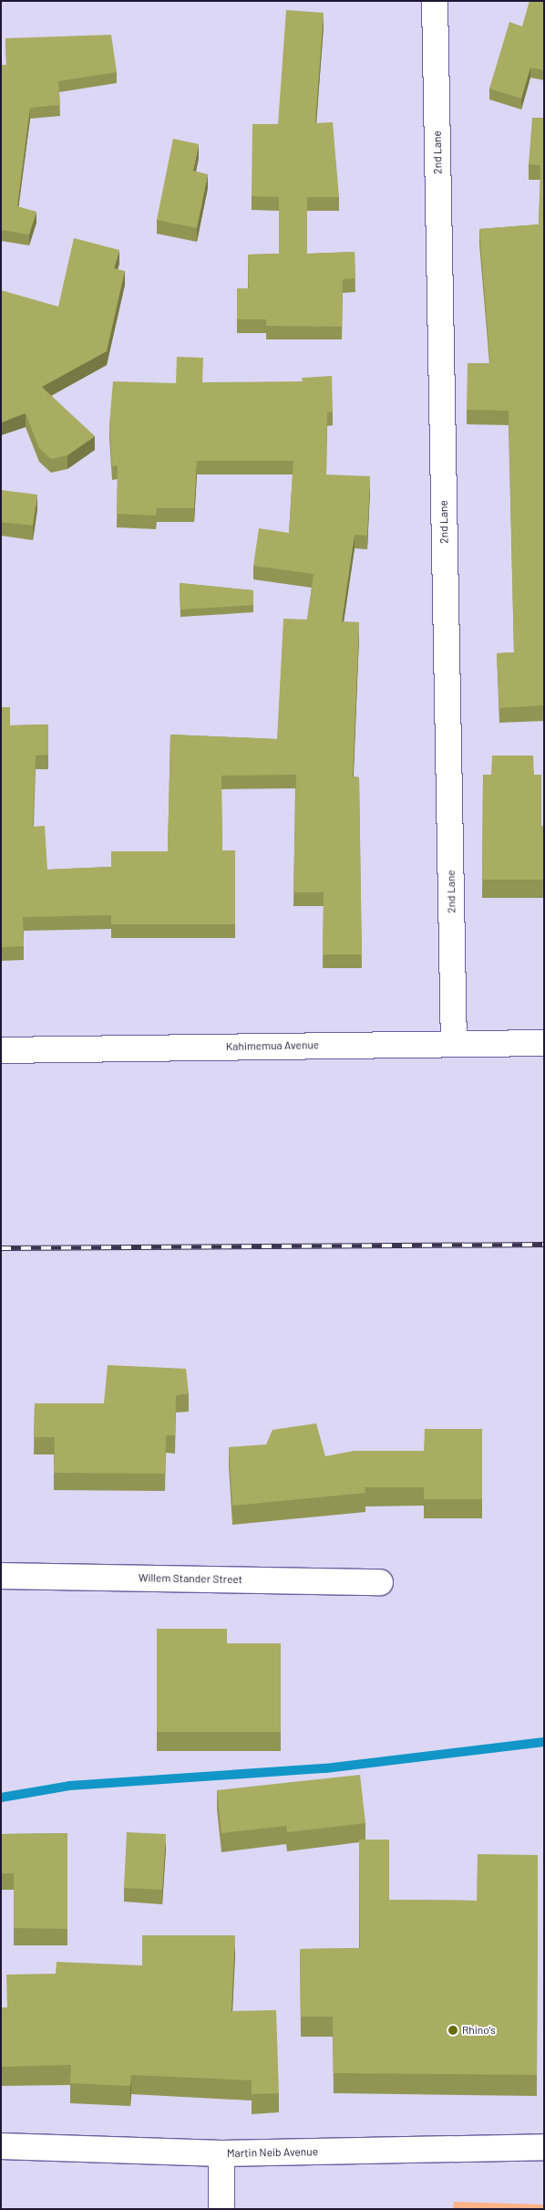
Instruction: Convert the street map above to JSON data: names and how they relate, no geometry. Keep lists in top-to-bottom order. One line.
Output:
{"streets":{"street":["2nd Lane","Kahimemua Avenue","Willem Stander Street","Martin Neib Avenue"]},"crossings":[["2nd Lane","Kahimemua Avenue"]],"places":["Rhino's"]}
